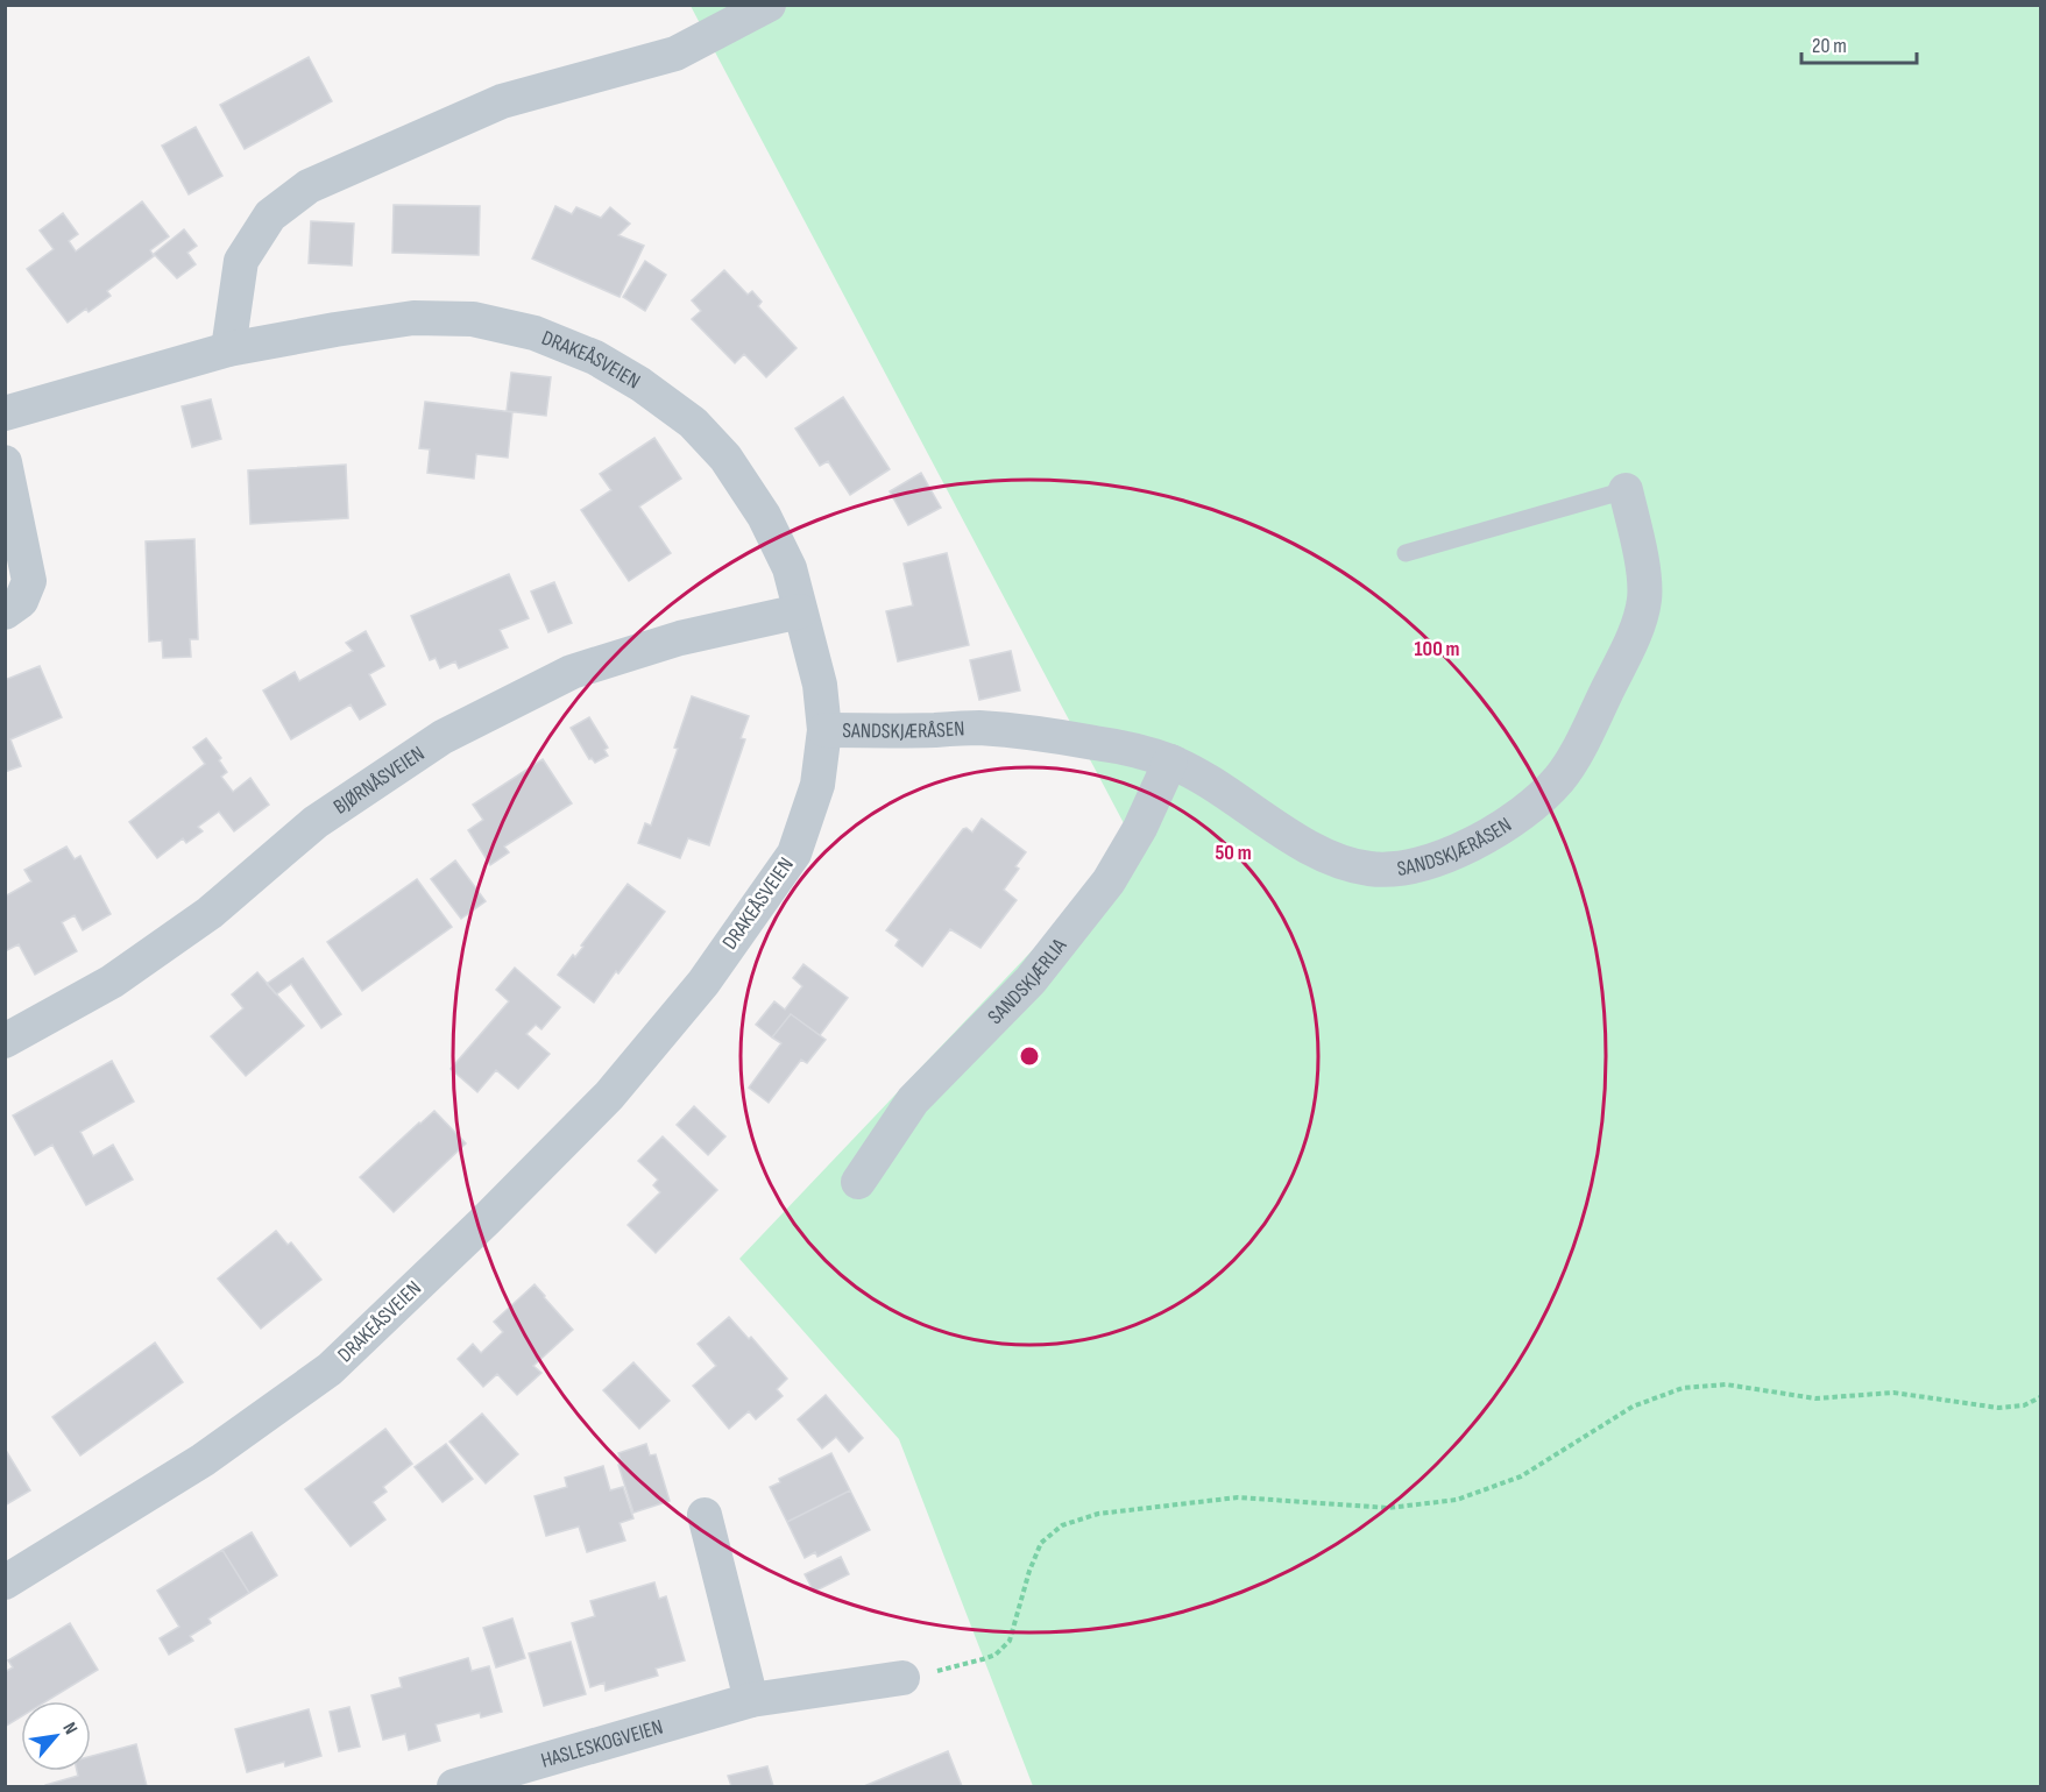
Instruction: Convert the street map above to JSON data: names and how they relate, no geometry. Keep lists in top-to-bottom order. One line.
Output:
{"streets":{"street":["DRAKEÅSVEIEN","SANDSKJÆRÅSEN","BJØRNÅSVEIEN","SANDSKJÆRLIA","HASLESKOGVEIEN"]},"crossings":[["DRAKEÅSVEIEN","SANDSKJÆRÅSEN"],["DRAKEÅSVEIEN","BJØRNÅSVEIEN"],["SANDSKJÆRÅSEN","SANDSKJÆRLIA"]],"scale_bar":"20 m","north":"top right","rings":["100 m","50 m"]}
